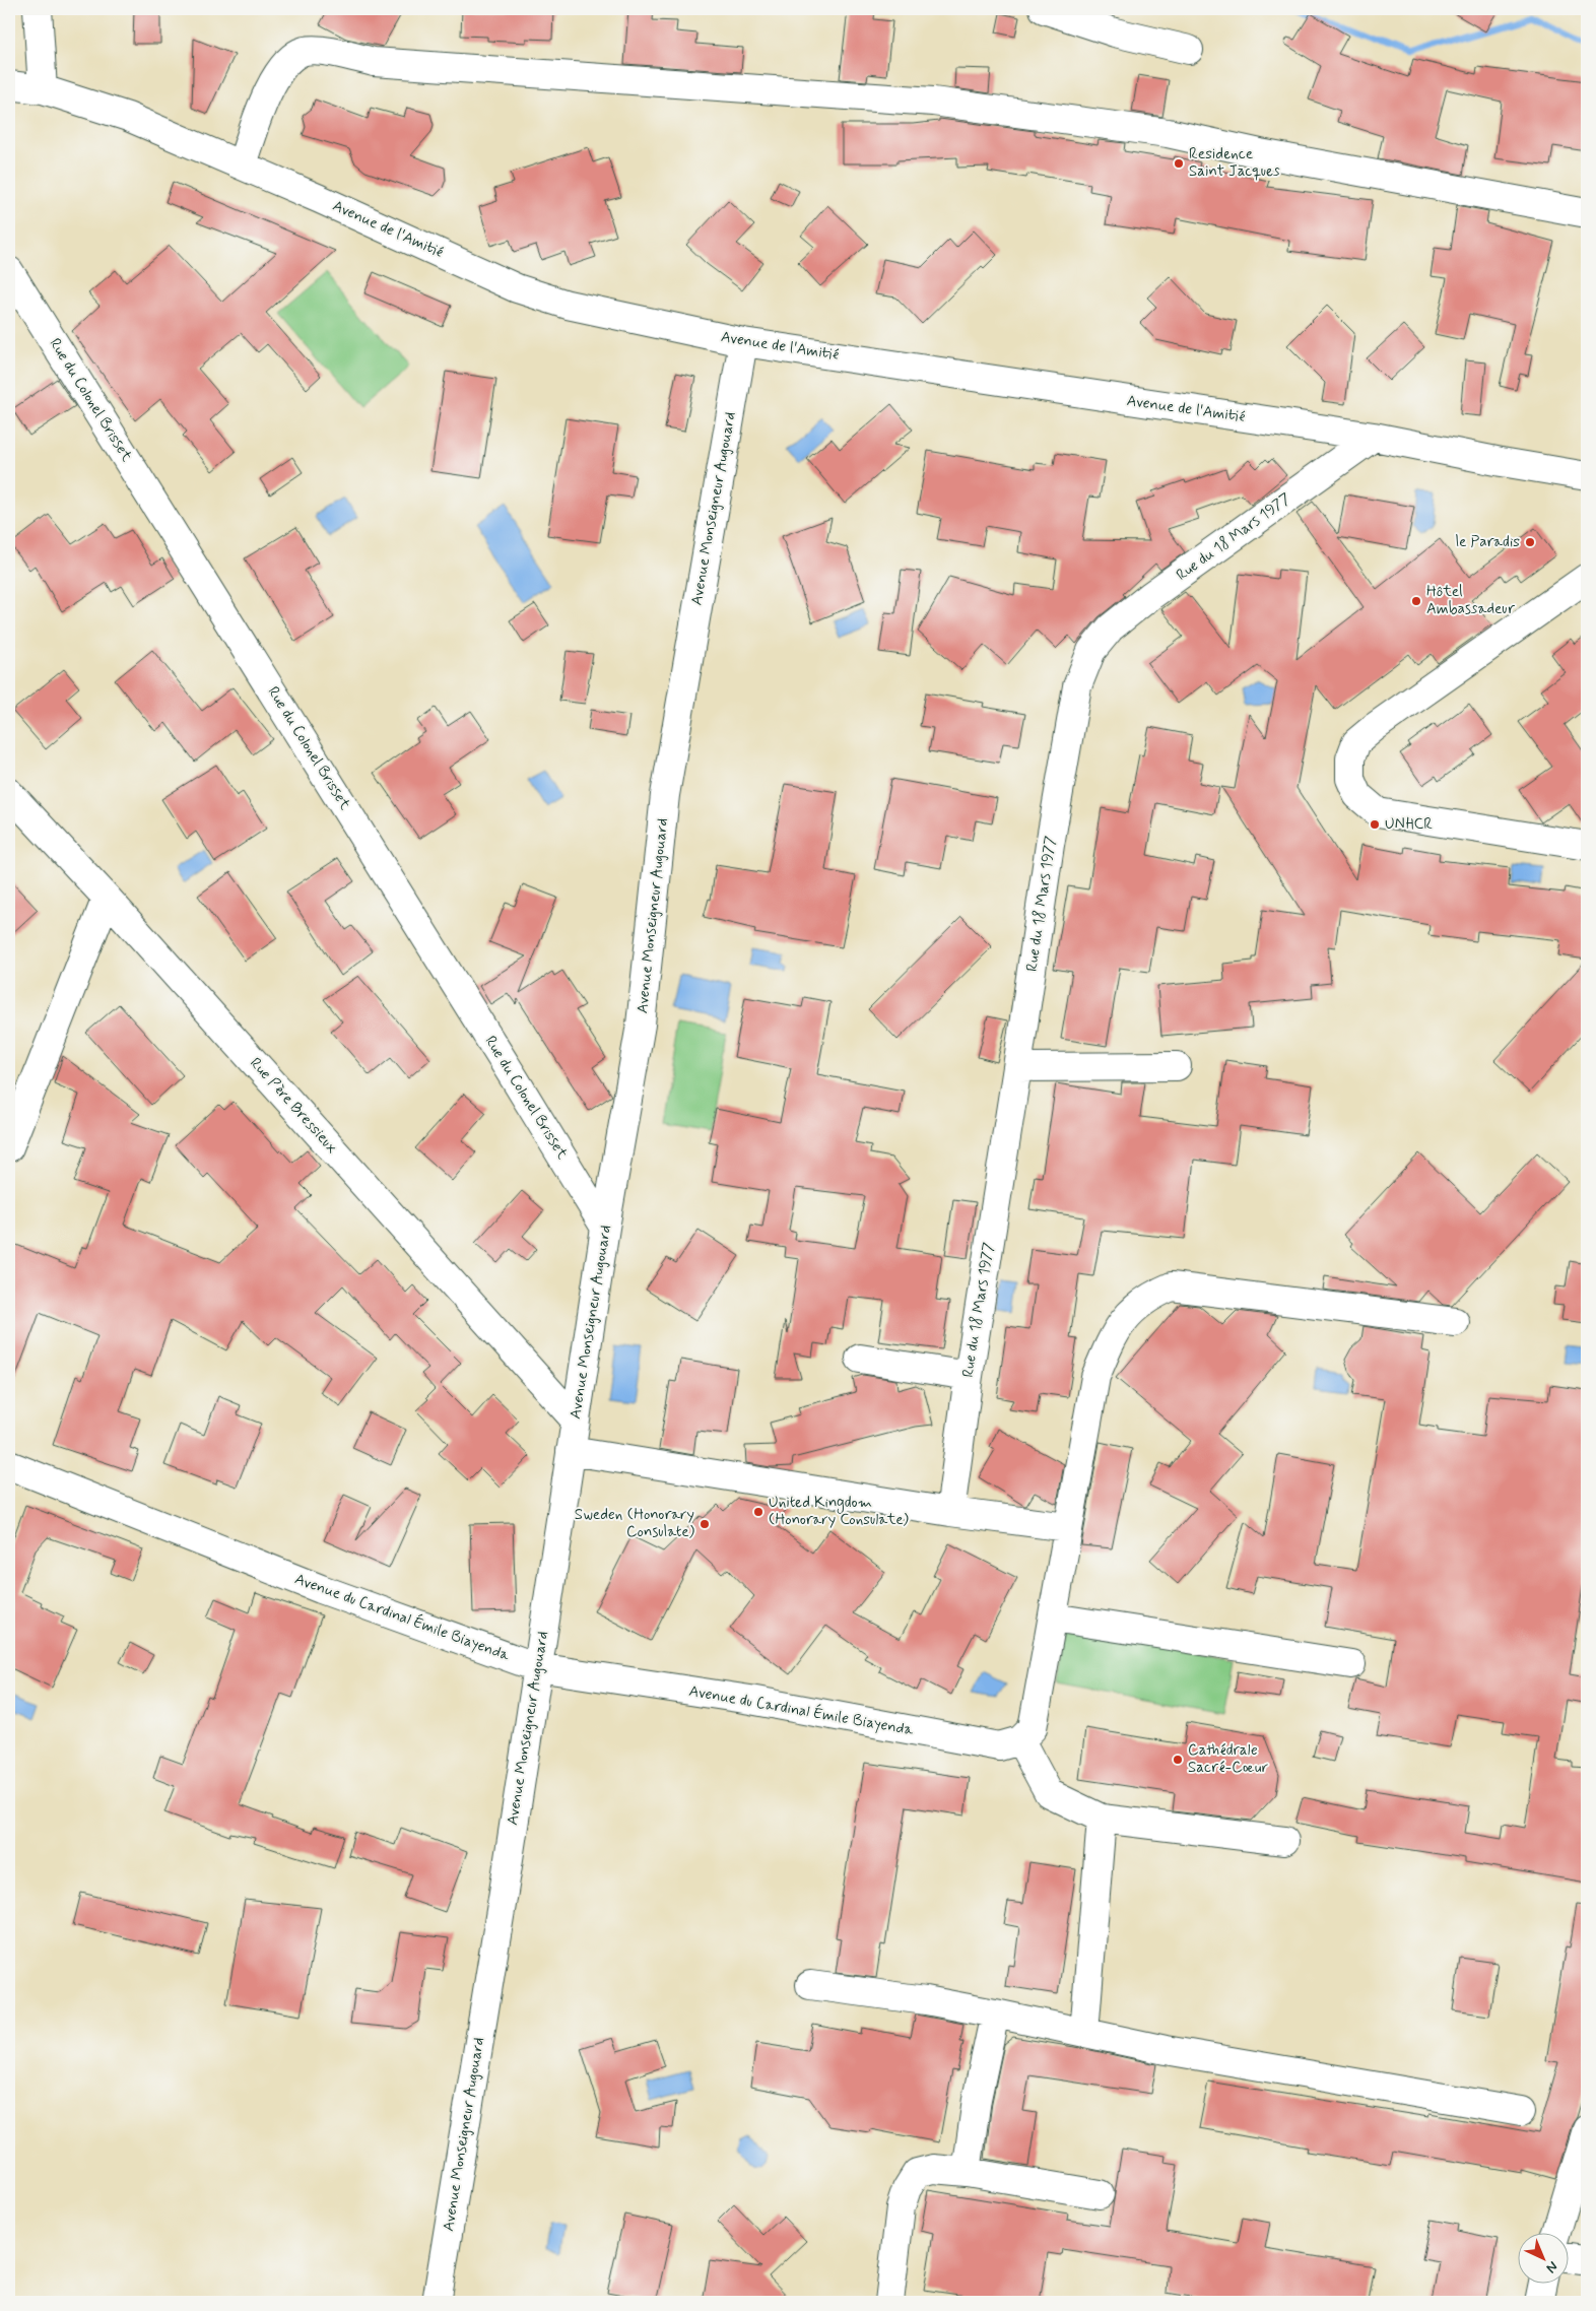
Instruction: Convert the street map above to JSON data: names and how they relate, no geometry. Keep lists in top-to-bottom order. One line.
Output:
{"streets":{"street":["Avenue de l'Amitié","Rue du Colonel Brisset","Avenue Monseigneur Augouard","Rue du 18 Mars 1977","Rue Père Bressieux","Avenue du Cardinal Émile Biayenda"]},"crossings":[["Avenue de l'Amitié","Avenue Monseigneur Augouard"],["Avenue de l'Amitié","Rue du 18 Mars 1977"],["Rue du Colonel Brisset","Avenue Monseigneur Augouard"],["Avenue Monseigneur Augouard","Rue Père Bressieux"],["Avenue Monseigneur Augouard","Avenue du Cardinal Émile Biayenda"]],"places":["Residence Saint Jacques","le Paradis","Hôtel Ambassadeur","UNHCR","United Kingdom (Honorary Consulate)","Sweden (Honorary Consulate)","Cathédrale Sacré-Cœur"],"north":"bottom right"}
